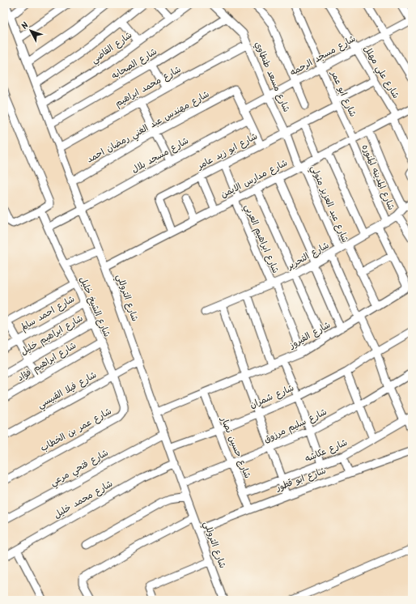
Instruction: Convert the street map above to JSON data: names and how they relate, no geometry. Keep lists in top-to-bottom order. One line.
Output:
{"streets":{"street":["شارع القاضي","شارع مسجد الرحمه","شارع الصحابه","شارع علي مهلل","شارع مسعد طنطاوي","شارع محمد ابراهيم","شارع ابو عمر","شارع مهندس عبد الغني رمضان احمد","شارع ابو زيد عامر","شارع مسجد بلال","شارع المدينه المنوره","شارع مدارس الايمن","شارع عبد العزيز متولي","شارع ابراهيم العربي","شارع التحرير","شارع التروللي","شارع الشيخ خليل","شارع احمد سالم","شارع ابراهيم خليل","شارع الفيروز","شارع ابراهيم فؤاد","شارع فيلا القبيسي","شارع شمران","شارع سليم مرزوق","شارع عمر بن الخطاب","شارع حسين نصار","شارع عكاشه","شارع فتحي مرعي","شارع ابو قطور","شارع محمد خليل"]},"crossings":[["شارع القاضي","شارع التروللي"],["شارع مسجد الرحمه","شارع علي مهلل"],["شارع مسجد الرحمه","شارع مسعد طنطاوي"],["شارع مسجد الرحمه","شارع ابو عمر"],["شارع مسجد الرحمه","شارع مهندس عبد الغني رمضان احمد"],["شارع الصحابه","شارع مسعد طنطاوي"],["شارع الصحابه","شارع التروللي"],["شارع علي مهلل","شارع ابو زيد عامر"],["شارع علي مهلل","شارع مدارس الايمن"],["شارع مسعد طنطاوي","شارع محمد ابراهيم"],["شارع مسعد طنطاوي","شارع ابو زيد عامر"],["شارع مسعد طنطاوي","شارع مدارس الايمن"],["شارع مسعد طنطاوي","شارع عبد العزيز متولي"],["شارع محمد ابراهيم","شارع التروللي"],["شارع ابو عمر","شارع ابو زيد عامر"],["شارع ابو عمر","شارع المدينه المنوره"],["شارع ابو عمر","شارع مدارس الايمن"],["شارع مهندس عبد الغني رمضان احمد","شارع التروللي"],["شارع ابو زيد عامر","شارع مدارس الايمن"],["شارع ابو زيد عامر","شارع ابراهيم العربي"],["شارع مسجد بلال","شارع التروللي"],["شارع مسجد بلال","شارع الشيخ خليل"],["شارع المدينه المنوره","شارع مدارس الايمن"],["شارع المدينه المنوره","شارع التحرير"],["شارع مدارس الايمن","شارع عبد العزيز متولي"],["شارع مدارس الايمن","شارع ابراهيم العربي"],["شارع مدارس الايمن","شارع التروللي"],["شارع عبد العزيز متولي","شارع التحرير"],["شارع ابراهيم العربي","شارع التحرير"],["شارع ابراهيم العربي","شارع الفيروز"],["شارع التحرير","شارع الفيروز"],["شارع التروللي","شارع الفيروز"],["شارع التروللي","شارع فيلا القبيسي"],["شارع التروللي","شارع شمران"],["شارع التروللي","شارع سليم مرزوق"],["شارع التروللي","شارع فتحي مرعي"],["شارع التروللي","شارع ابو قطور"],["شارع التروللي","شارع محمد خليل"],["شارع الشيخ خليل","شارع احمد سالم"],["شارع الشيخ خليل","شارع ابراهيم خليل"],["شارع الشيخ خليل","شارع ابراهيم فؤاد"],["شارع الشيخ خليل","شارع فيلا القبيسي"],["شارع الشيخ خليل","شارع عمر بن الخطاب"],["شارع الفيروز","شارع حسين نصار"],["شارع فيلا القبيسي","شارع عمر بن الخطاب"],["شارع شمران","شارع حسين نصار"],["شارع سليم مرزوق","شارع حسين نصار"],["شارع حسين نصار","شارع عكاشه"],["شارع حسين نصار","شارع ابو قطور"]],"north":"top left"}
